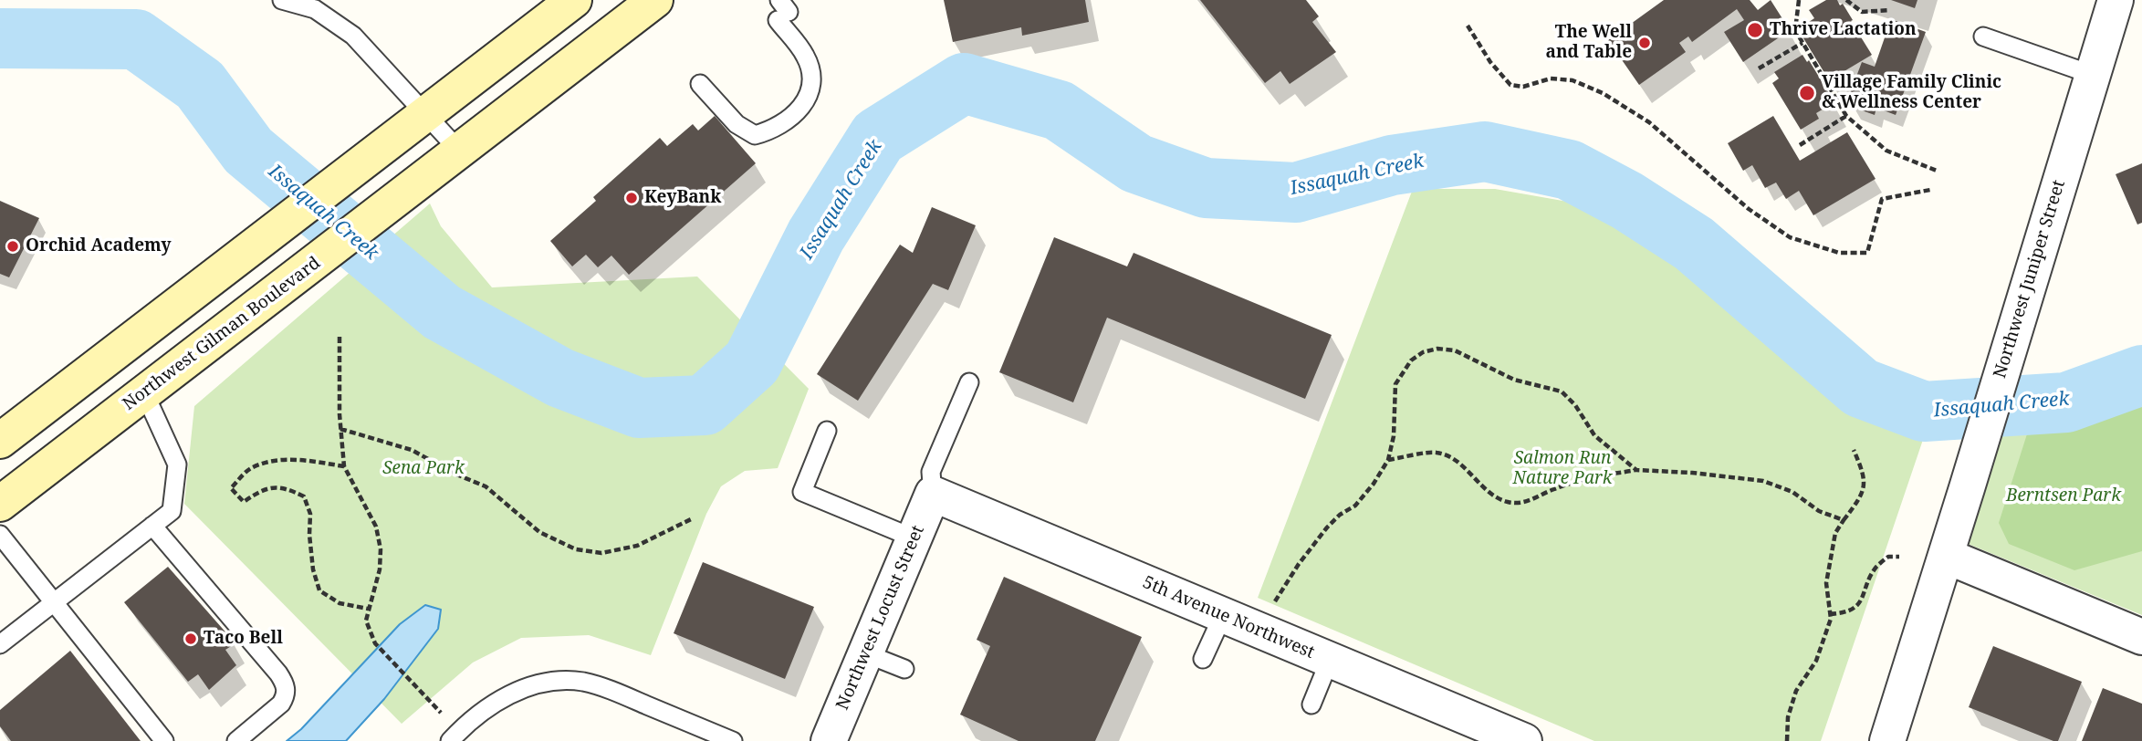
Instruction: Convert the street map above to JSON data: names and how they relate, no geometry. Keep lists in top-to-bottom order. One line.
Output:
{"streets":{"street":["Northwest Juniper Street","Northwest Gilman Boulevard","Northwest Locust Street","5th Avenue Northwest"]},"crossings":[["Northwest Locust Street","5th Avenue Northwest"]],"water":["Issaquah Creek"],"parks":["Salmon Run Nature Park","Sena Park","Berntsen Park"],"places":["Thrive Lactation","The Well and Table","Village Family Clinic & Wellness Center","KeyBank","Orchid Academy","Taco Bell"]}
